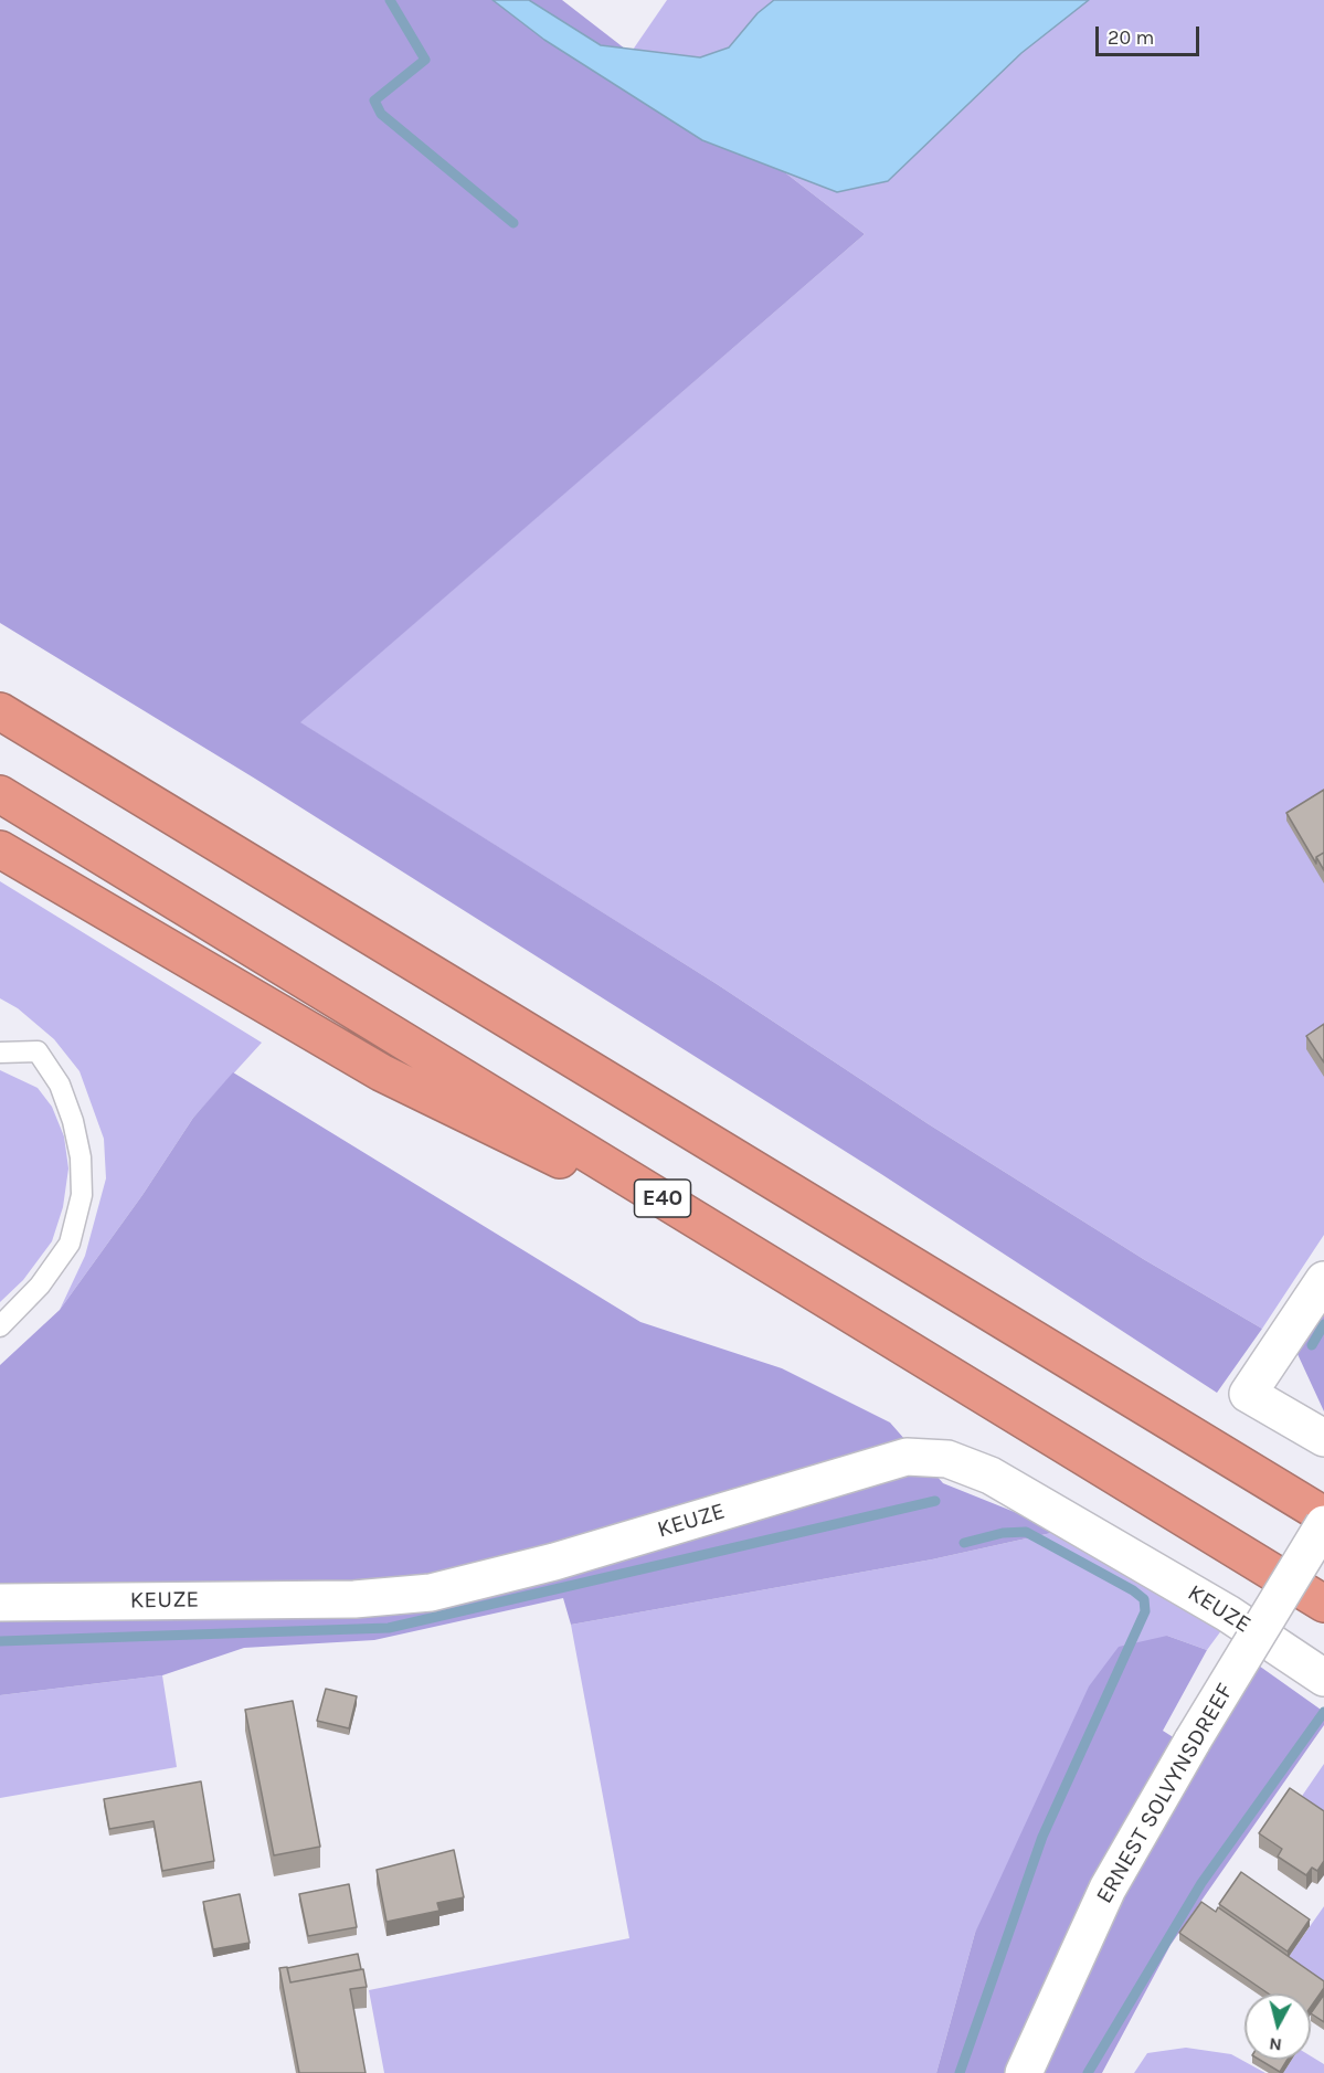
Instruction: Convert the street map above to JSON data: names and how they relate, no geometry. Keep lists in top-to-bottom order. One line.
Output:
{"streets":{"highway":["E40"],"street":["KEUZE","ERNEST SOLVYNSDREEF"]},"scale_bar":"20 m","north":"bottom"}
